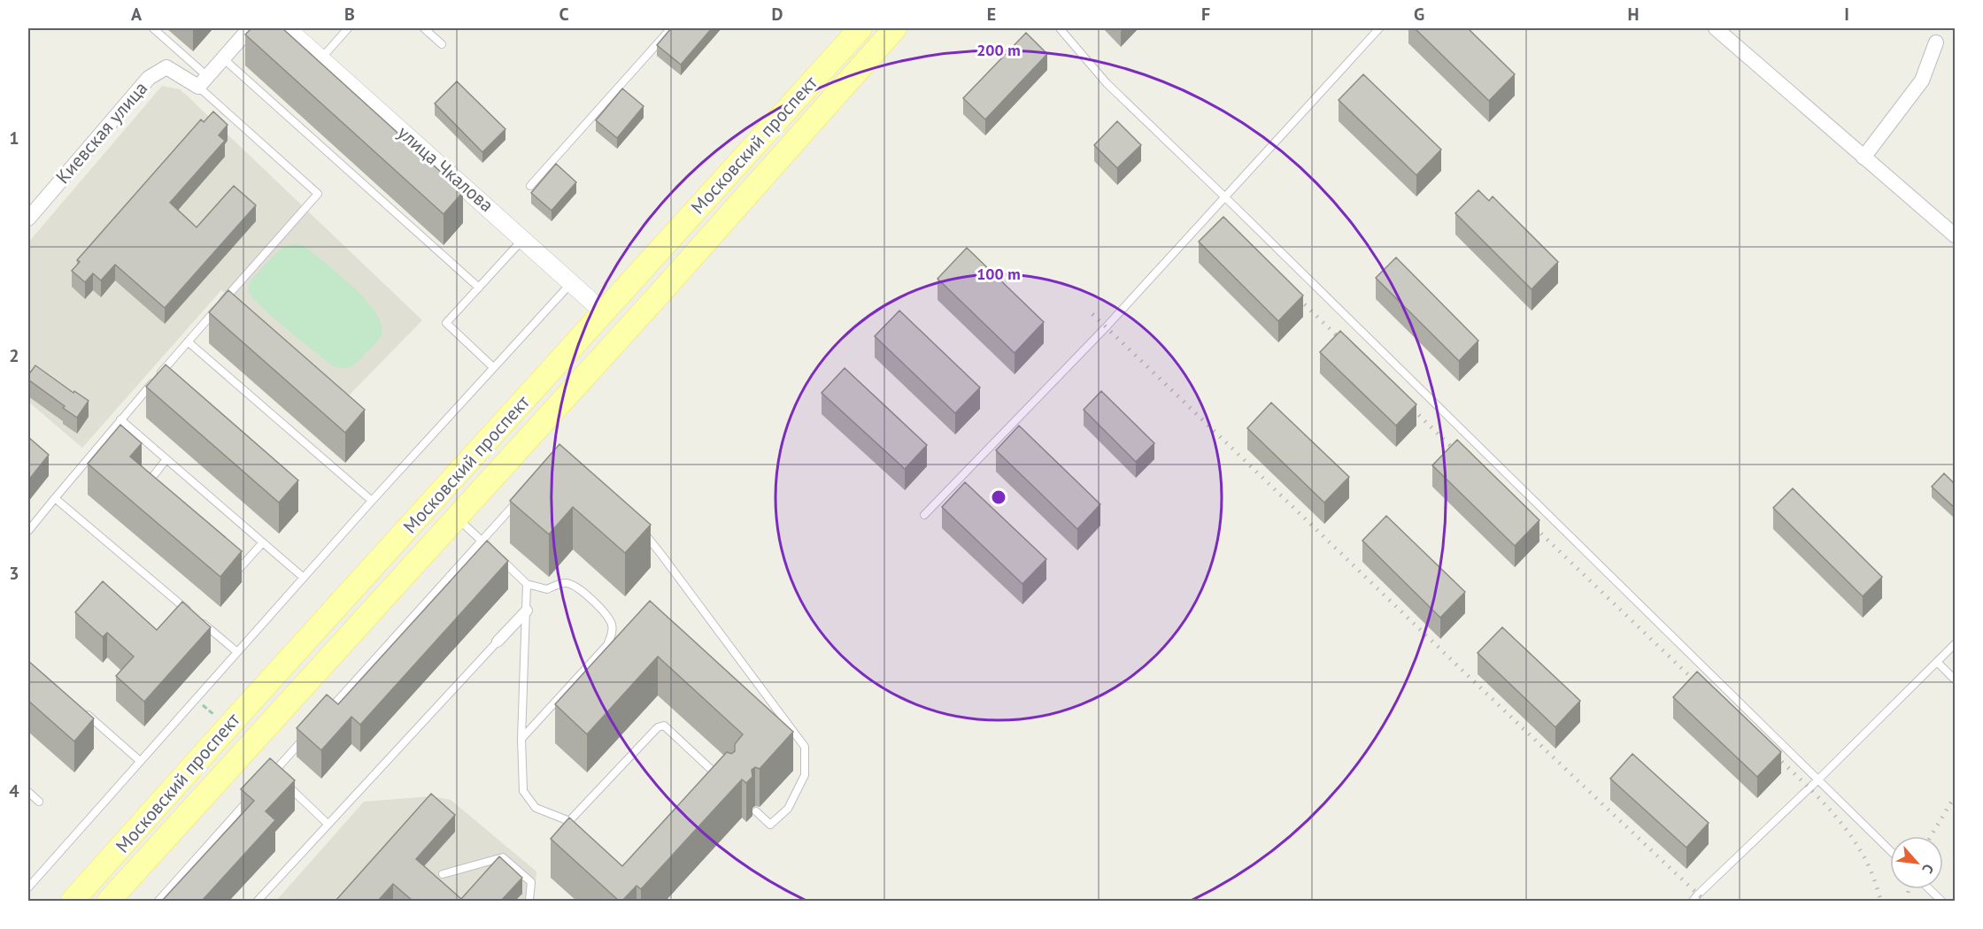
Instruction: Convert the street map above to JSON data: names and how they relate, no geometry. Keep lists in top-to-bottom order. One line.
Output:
{"streets":{"main road":["Московский проспект"],"street":["Киевская улица","улица Чкалова"]},"crossings":[["Московский проспект","улица Чкалова"]],"north":"bottom right","grid":{"columns":["A","B","C","D","E","F","G","H","I"],"rows":["1","2","3","4"]},"rings":["200 m","100 m"]}
